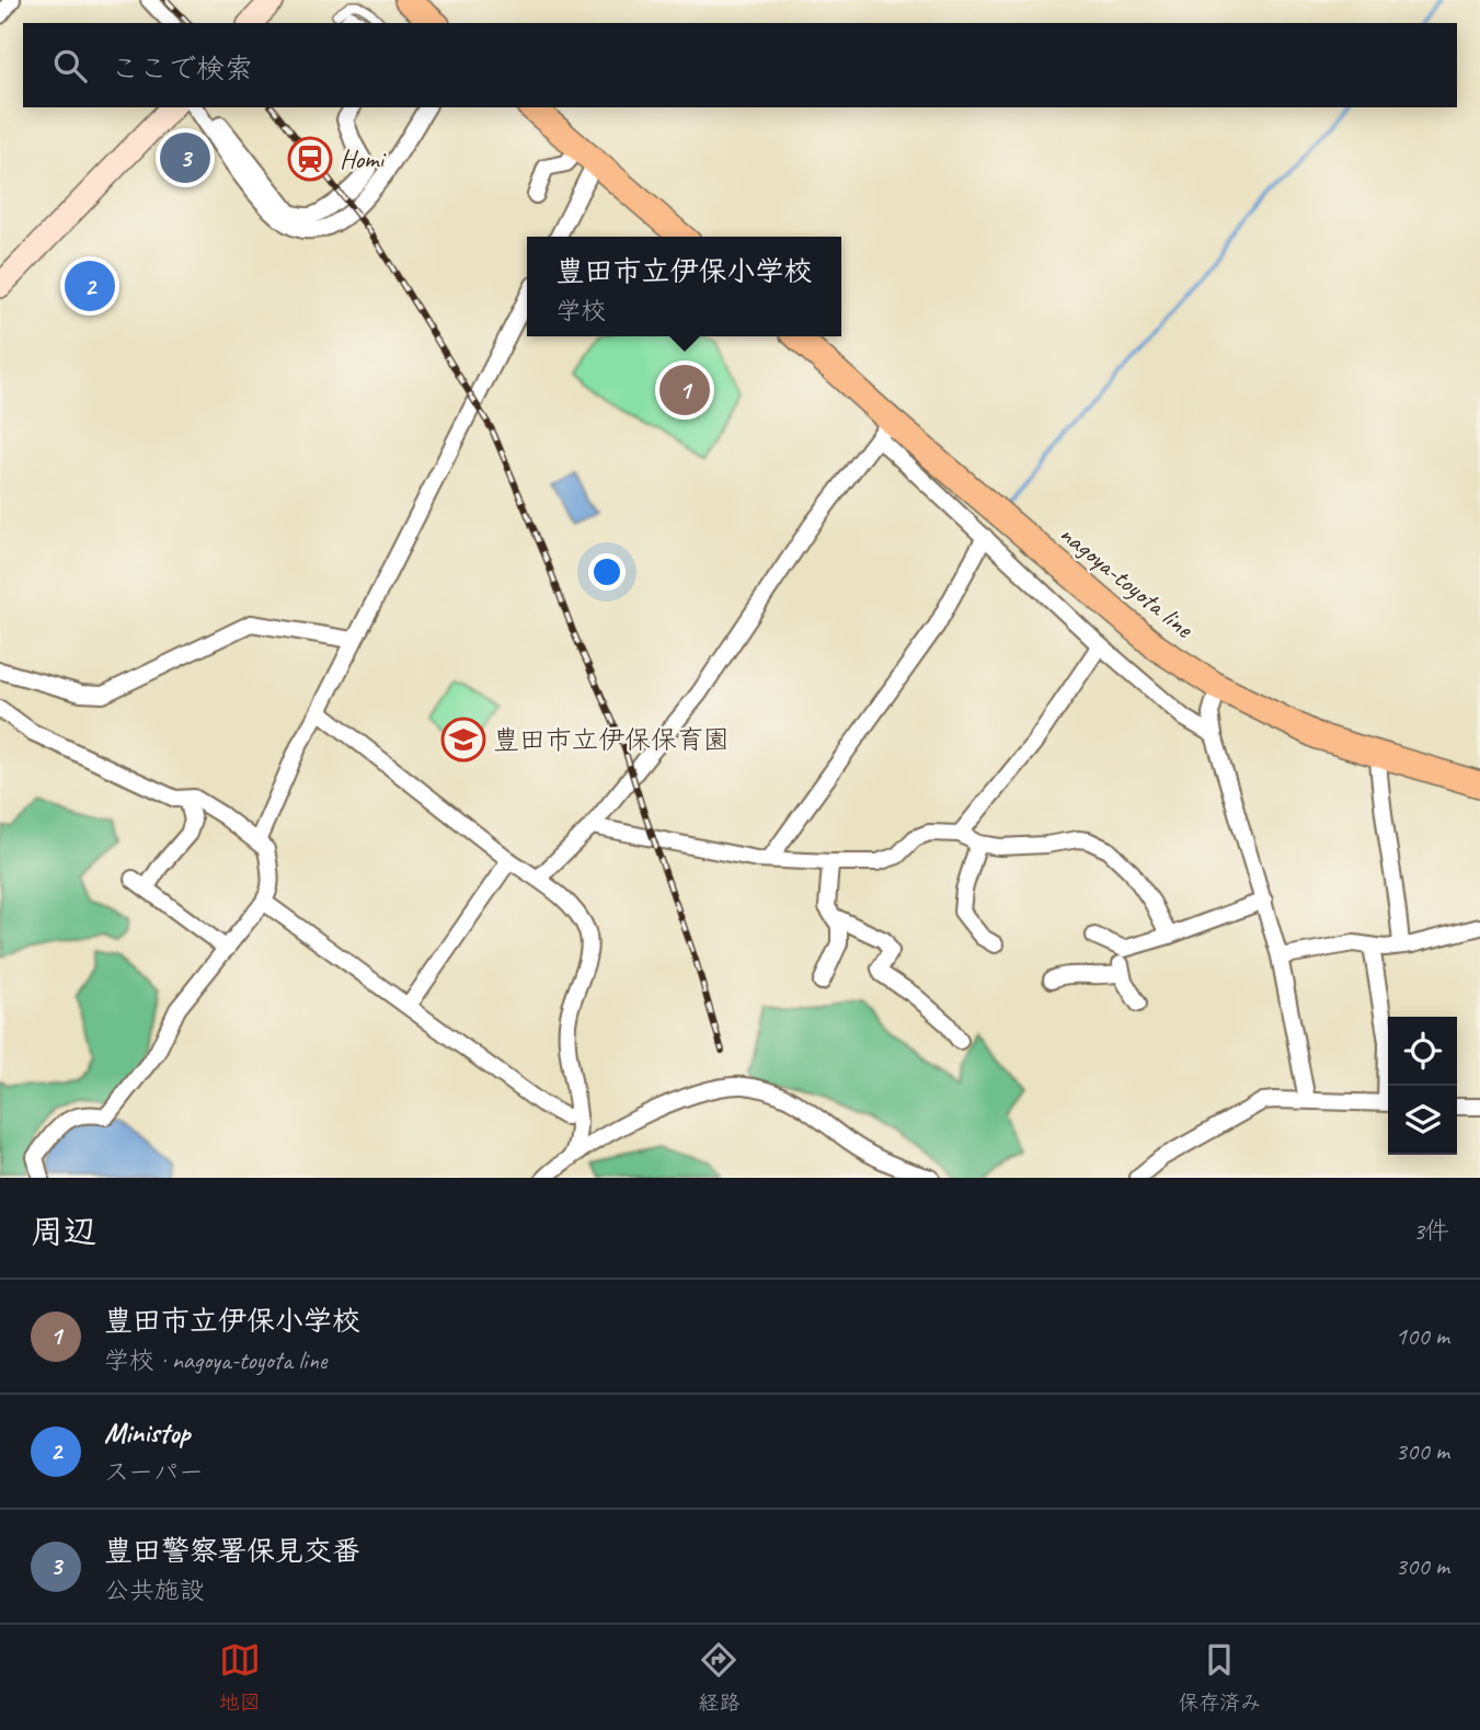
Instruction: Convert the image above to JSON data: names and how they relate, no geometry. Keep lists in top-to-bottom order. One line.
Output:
{"streets":{"main road":["nagoya-toyota line"]},"places":{"station":["Homi"],"school or university":["豊田市立伊保保育園"]},"page":{"search":"ここで検索","pins":["3","2","1"],"popup":["豊田市立伊保小学校","学校"],"heading":["周辺","3件"],"list":[{"mark":"1","name":"豊田市立伊保小学校","note":"学校 · nagoya-toyota line","value":"100 m"},{"mark":"2","name":"Ministop","note":"スーパー","value":"300 m"},{"mark":"3","name":"豊田警察署保見交番","note":"公共施設","value":"300 m"}],"nav":["地図","経路","保存済み"]}}
